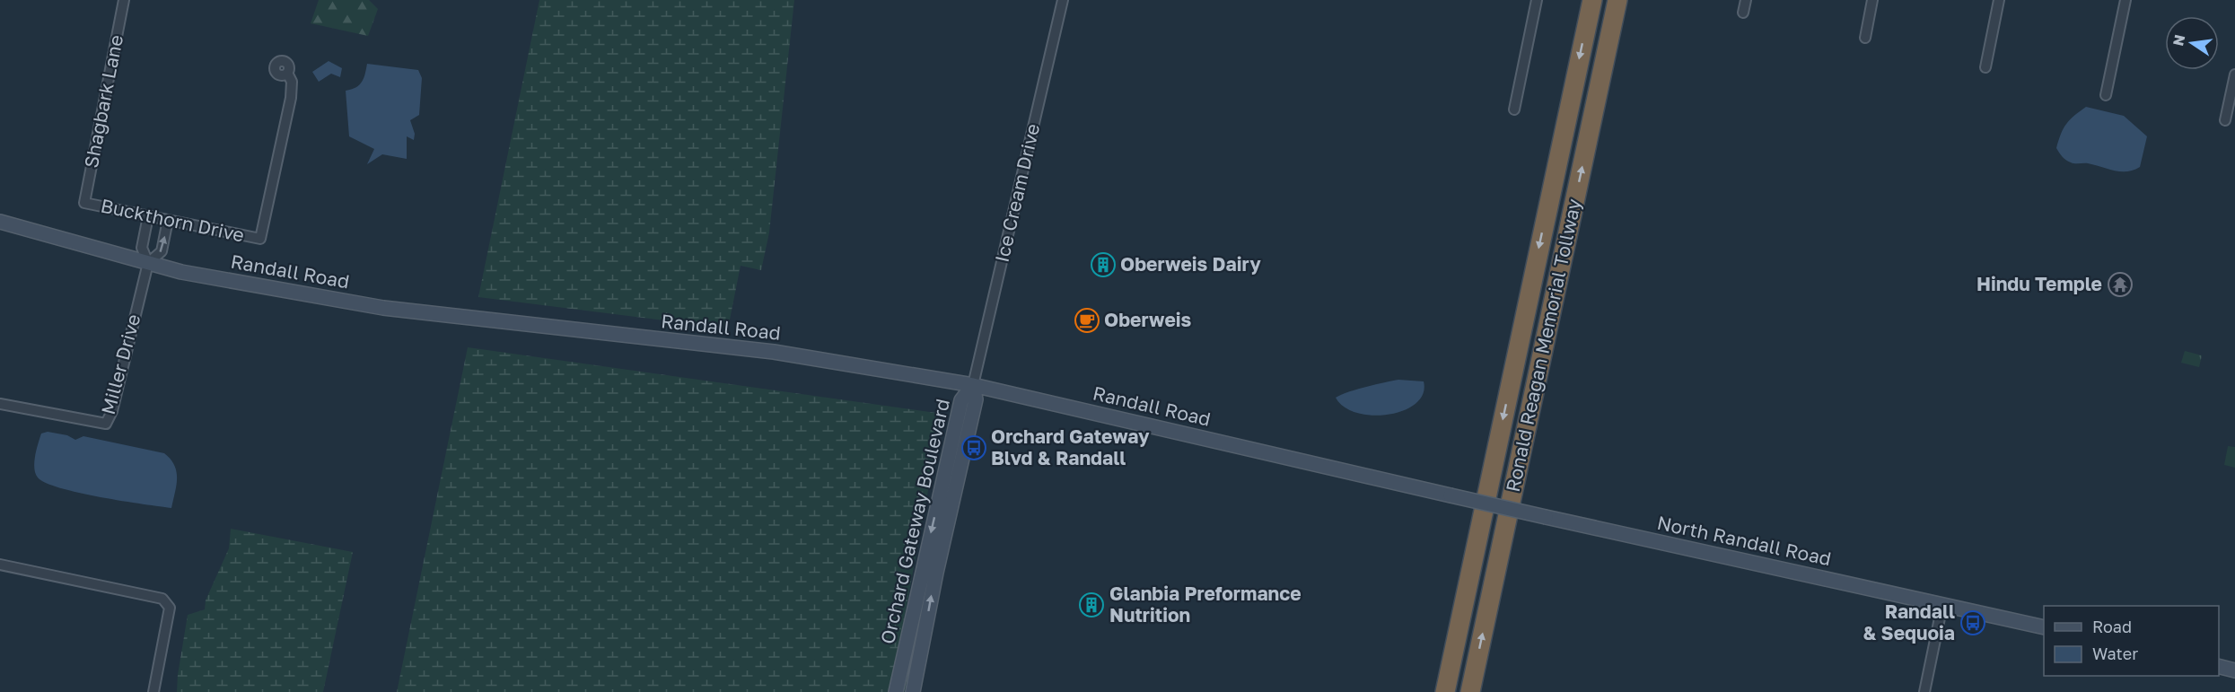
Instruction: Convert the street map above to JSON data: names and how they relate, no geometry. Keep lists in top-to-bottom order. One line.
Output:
{"streets":{"highway":["Ronald Reagan Memorial Tollway"],"main road":["Randall Road","Orchard Gateway Boulevard","North Randall Road"],"street":["Shagbark Lane","Ice Cream Drive","Buckthorn Drive","Miller Drive"]},"crossings":[["Shagbark Lane","Buckthorn Drive"],["Ice Cream Drive","Randall Road"],["Ice Cream Drive","Orchard Gateway Boulevard"],["Randall Road","Miller Drive"],["Randall Road","Orchard Gateway Boulevard"],["Randall Road","North Randall Road"]],"places":{"building":["Oberweis Dairy","Glanbia Preformance Nutrition"],"temple":["Hindu Temple"],"cafe":["Oberweis"],"bus stop":["Orchard Gateway Blvd & Randall","Randall & Sequoia"]},"legend":["Road","Water"],"north":"left"}
